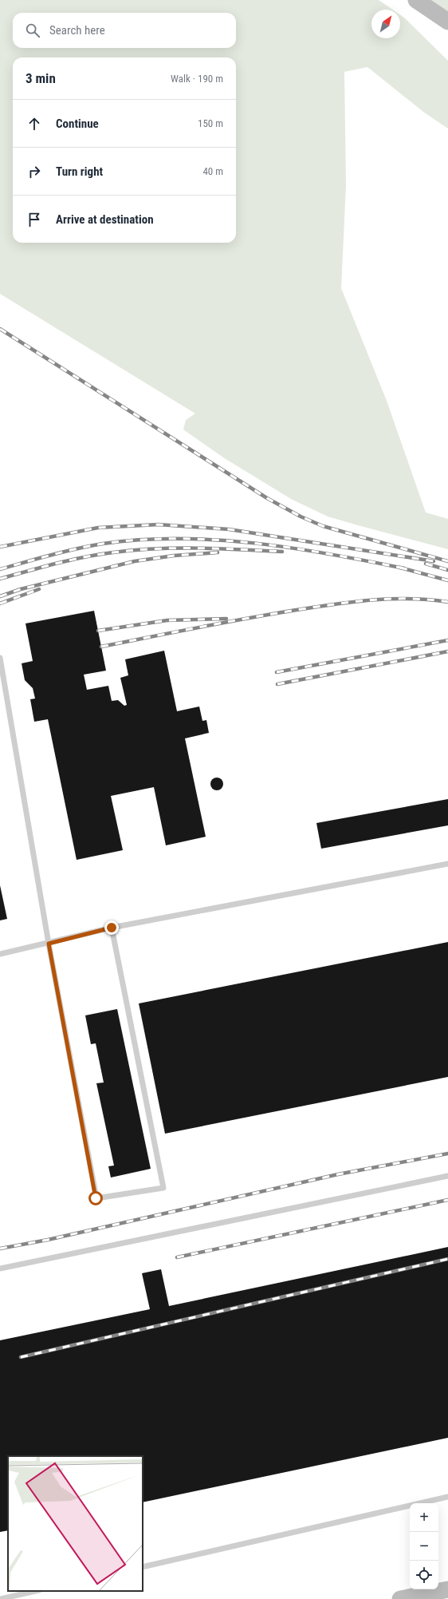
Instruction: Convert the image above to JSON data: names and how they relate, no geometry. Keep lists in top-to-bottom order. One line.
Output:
{"north":"top right","page":{"search":"Search here","heading":["3 min","Walk · 190 m"],"list":[["Continue","150 m"],["Turn right","40 m"],"Arrive at destination"],"map_buttons":["+","−"]}}
